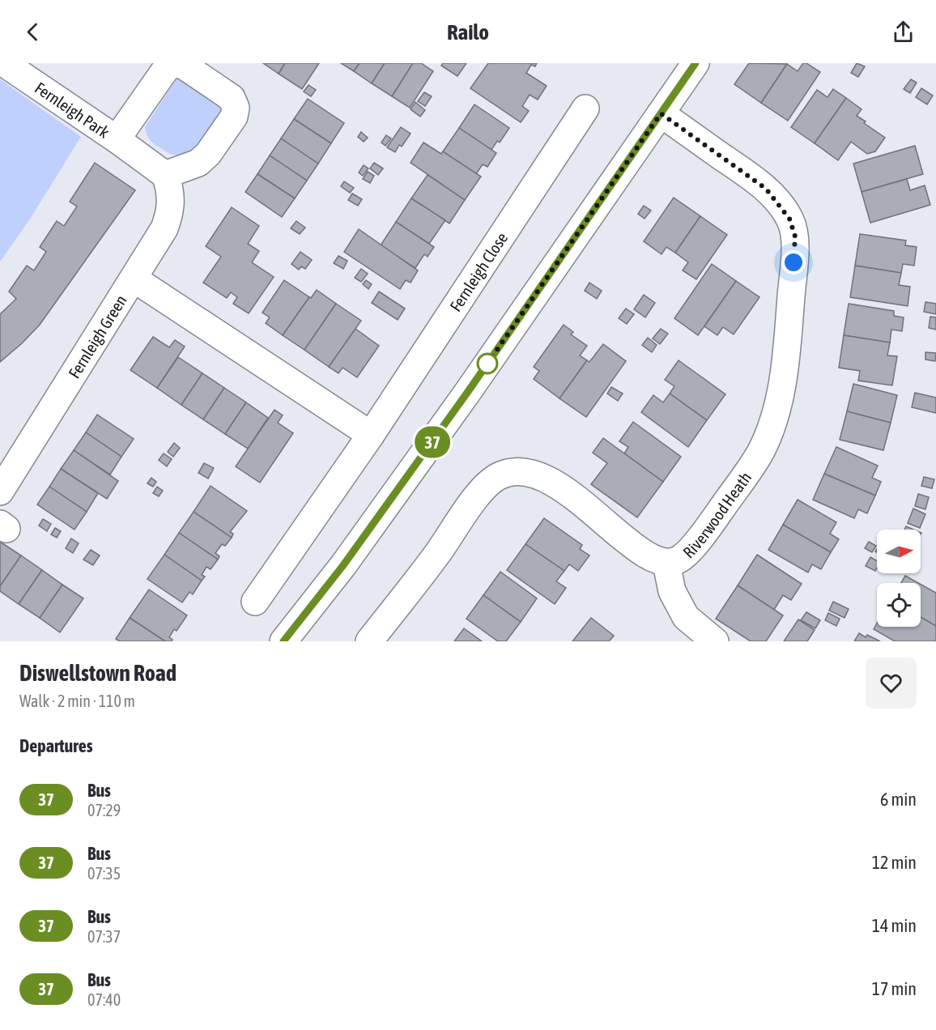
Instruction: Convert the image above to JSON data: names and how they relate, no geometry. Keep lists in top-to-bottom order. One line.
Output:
{"streets":{"street":["Fernleigh Park","Fernleigh Close","Fernleigh Green","Riverwood Heath"]},"crossings":[["Fernleigh Park","Fernleigh Green"]],"lines":["bus line 37"],"north":"right","page":{"header":"Railo","on_map":"37","heading":[["Diswellstown Road","Walk · 2 min · 110 m"],"Departures"],"list":[{"mark":"37","name":"Bus","note":"07:29","value":"6 min"},{"mark":"37","name":"Bus","note":"07:35","value":"12 min"},{"mark":"37","name":"Bus","note":"07:37","value":"14 min"},{"mark":"37","name":"Bus","note":"07:40","value":"17 min"}]}}
